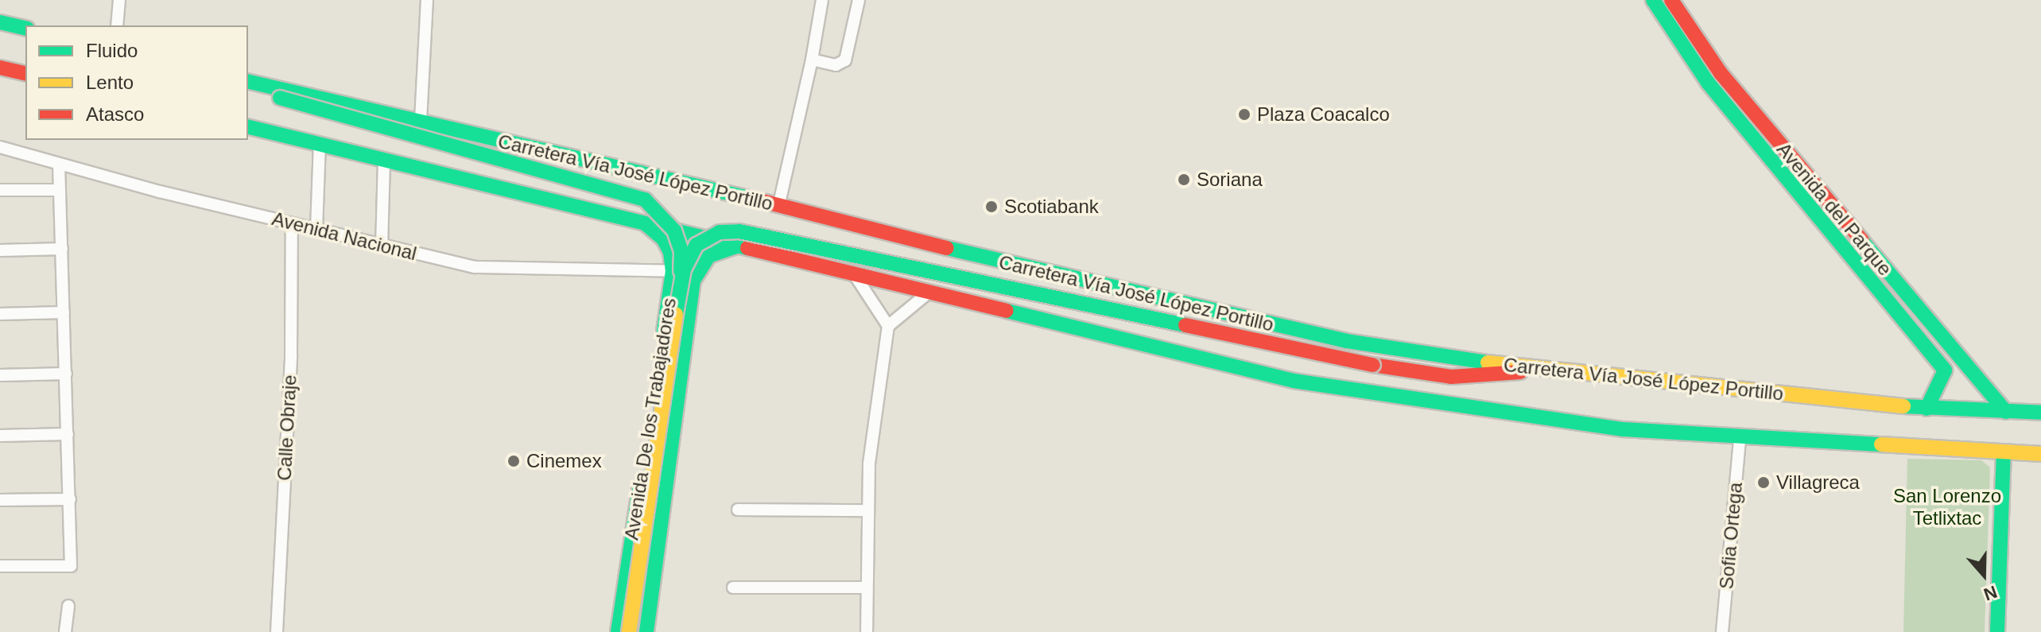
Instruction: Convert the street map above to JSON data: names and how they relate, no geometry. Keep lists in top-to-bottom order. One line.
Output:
{"streets":{"main road":["Carretera Vía José López Portillo","Avenida del Parque","Avenida De los Trabajadores"],"street":["Avenida Nacional","Calle Obraje","Sofia Ortega"]},"crossings":[["Carretera Vía José López Portillo","Avenida del Parque"],["Avenida Nacional","Avenida De los Trabajadores"],["Avenida Nacional","Calle Obraje"]],"parks":["San Lorenzo Tetlixtac"],"places":["Plaza Coacalco","Soriana","Scotiabank","Cinemex","Villagreca"],"legend":["Fluido","Lento","Atasco"],"north":"bottom"}
